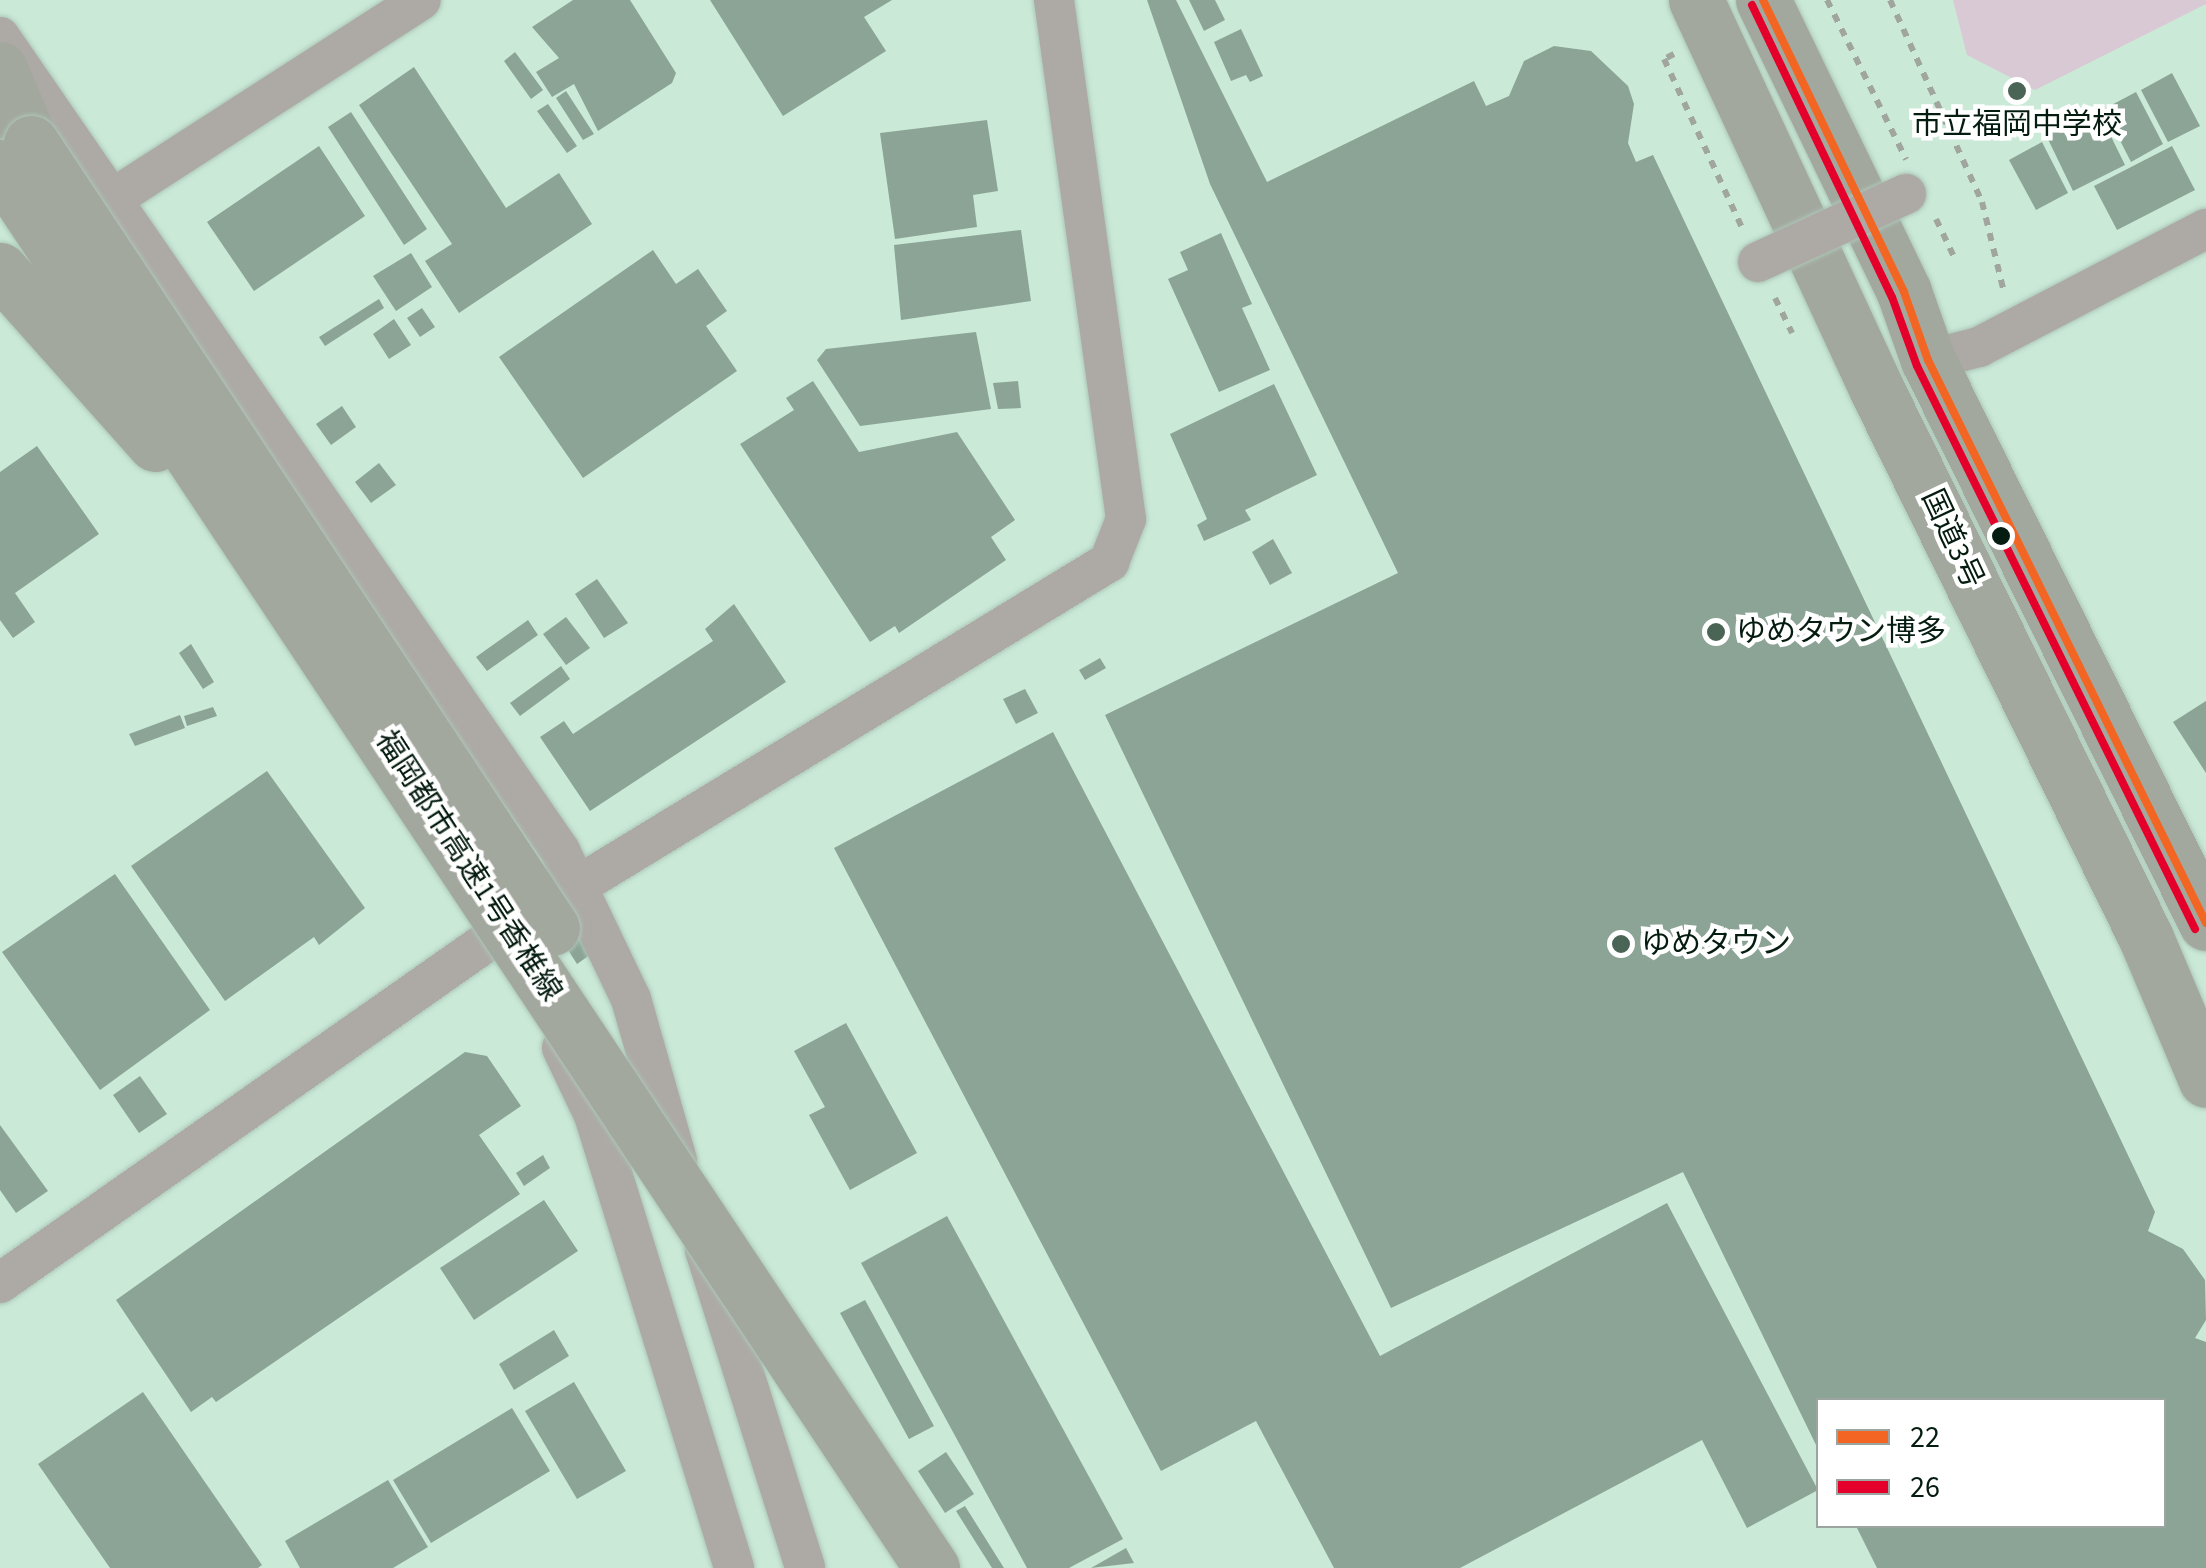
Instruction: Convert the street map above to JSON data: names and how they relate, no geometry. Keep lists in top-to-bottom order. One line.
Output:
{"streets":{"highway":["国道3号","福岡都市高速1号香椎線"]},"places":["市立福岡中学校","ゆめタウン博多","ゆめタウン"],"lines":["transit line 22","transit line 26"],"legend":["22","26"]}
